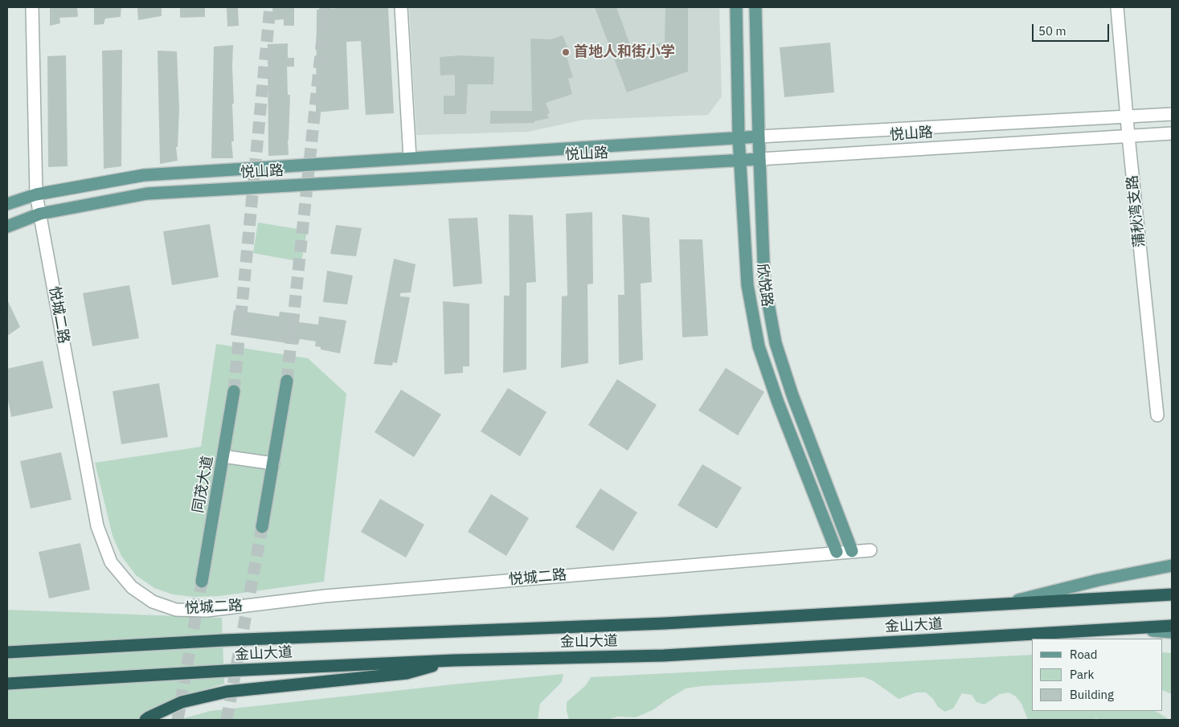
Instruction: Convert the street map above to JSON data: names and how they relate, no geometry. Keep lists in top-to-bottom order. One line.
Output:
{"streets":{"highway":["金山大道"],"main road":["悦山路","欣悦路","同茂大道"],"street":["蒲秋湾支路","悦城二路"]},"crossings":[["悦山路","蒲秋湾支路"],["悦山路","欣悦路"],["悦山路","悦城二路"],["欣悦路","悦城二路"]],"places":["首地人和街小学"],"legend":["Road","Park","Building"],"scale_bar":"50 m"}
